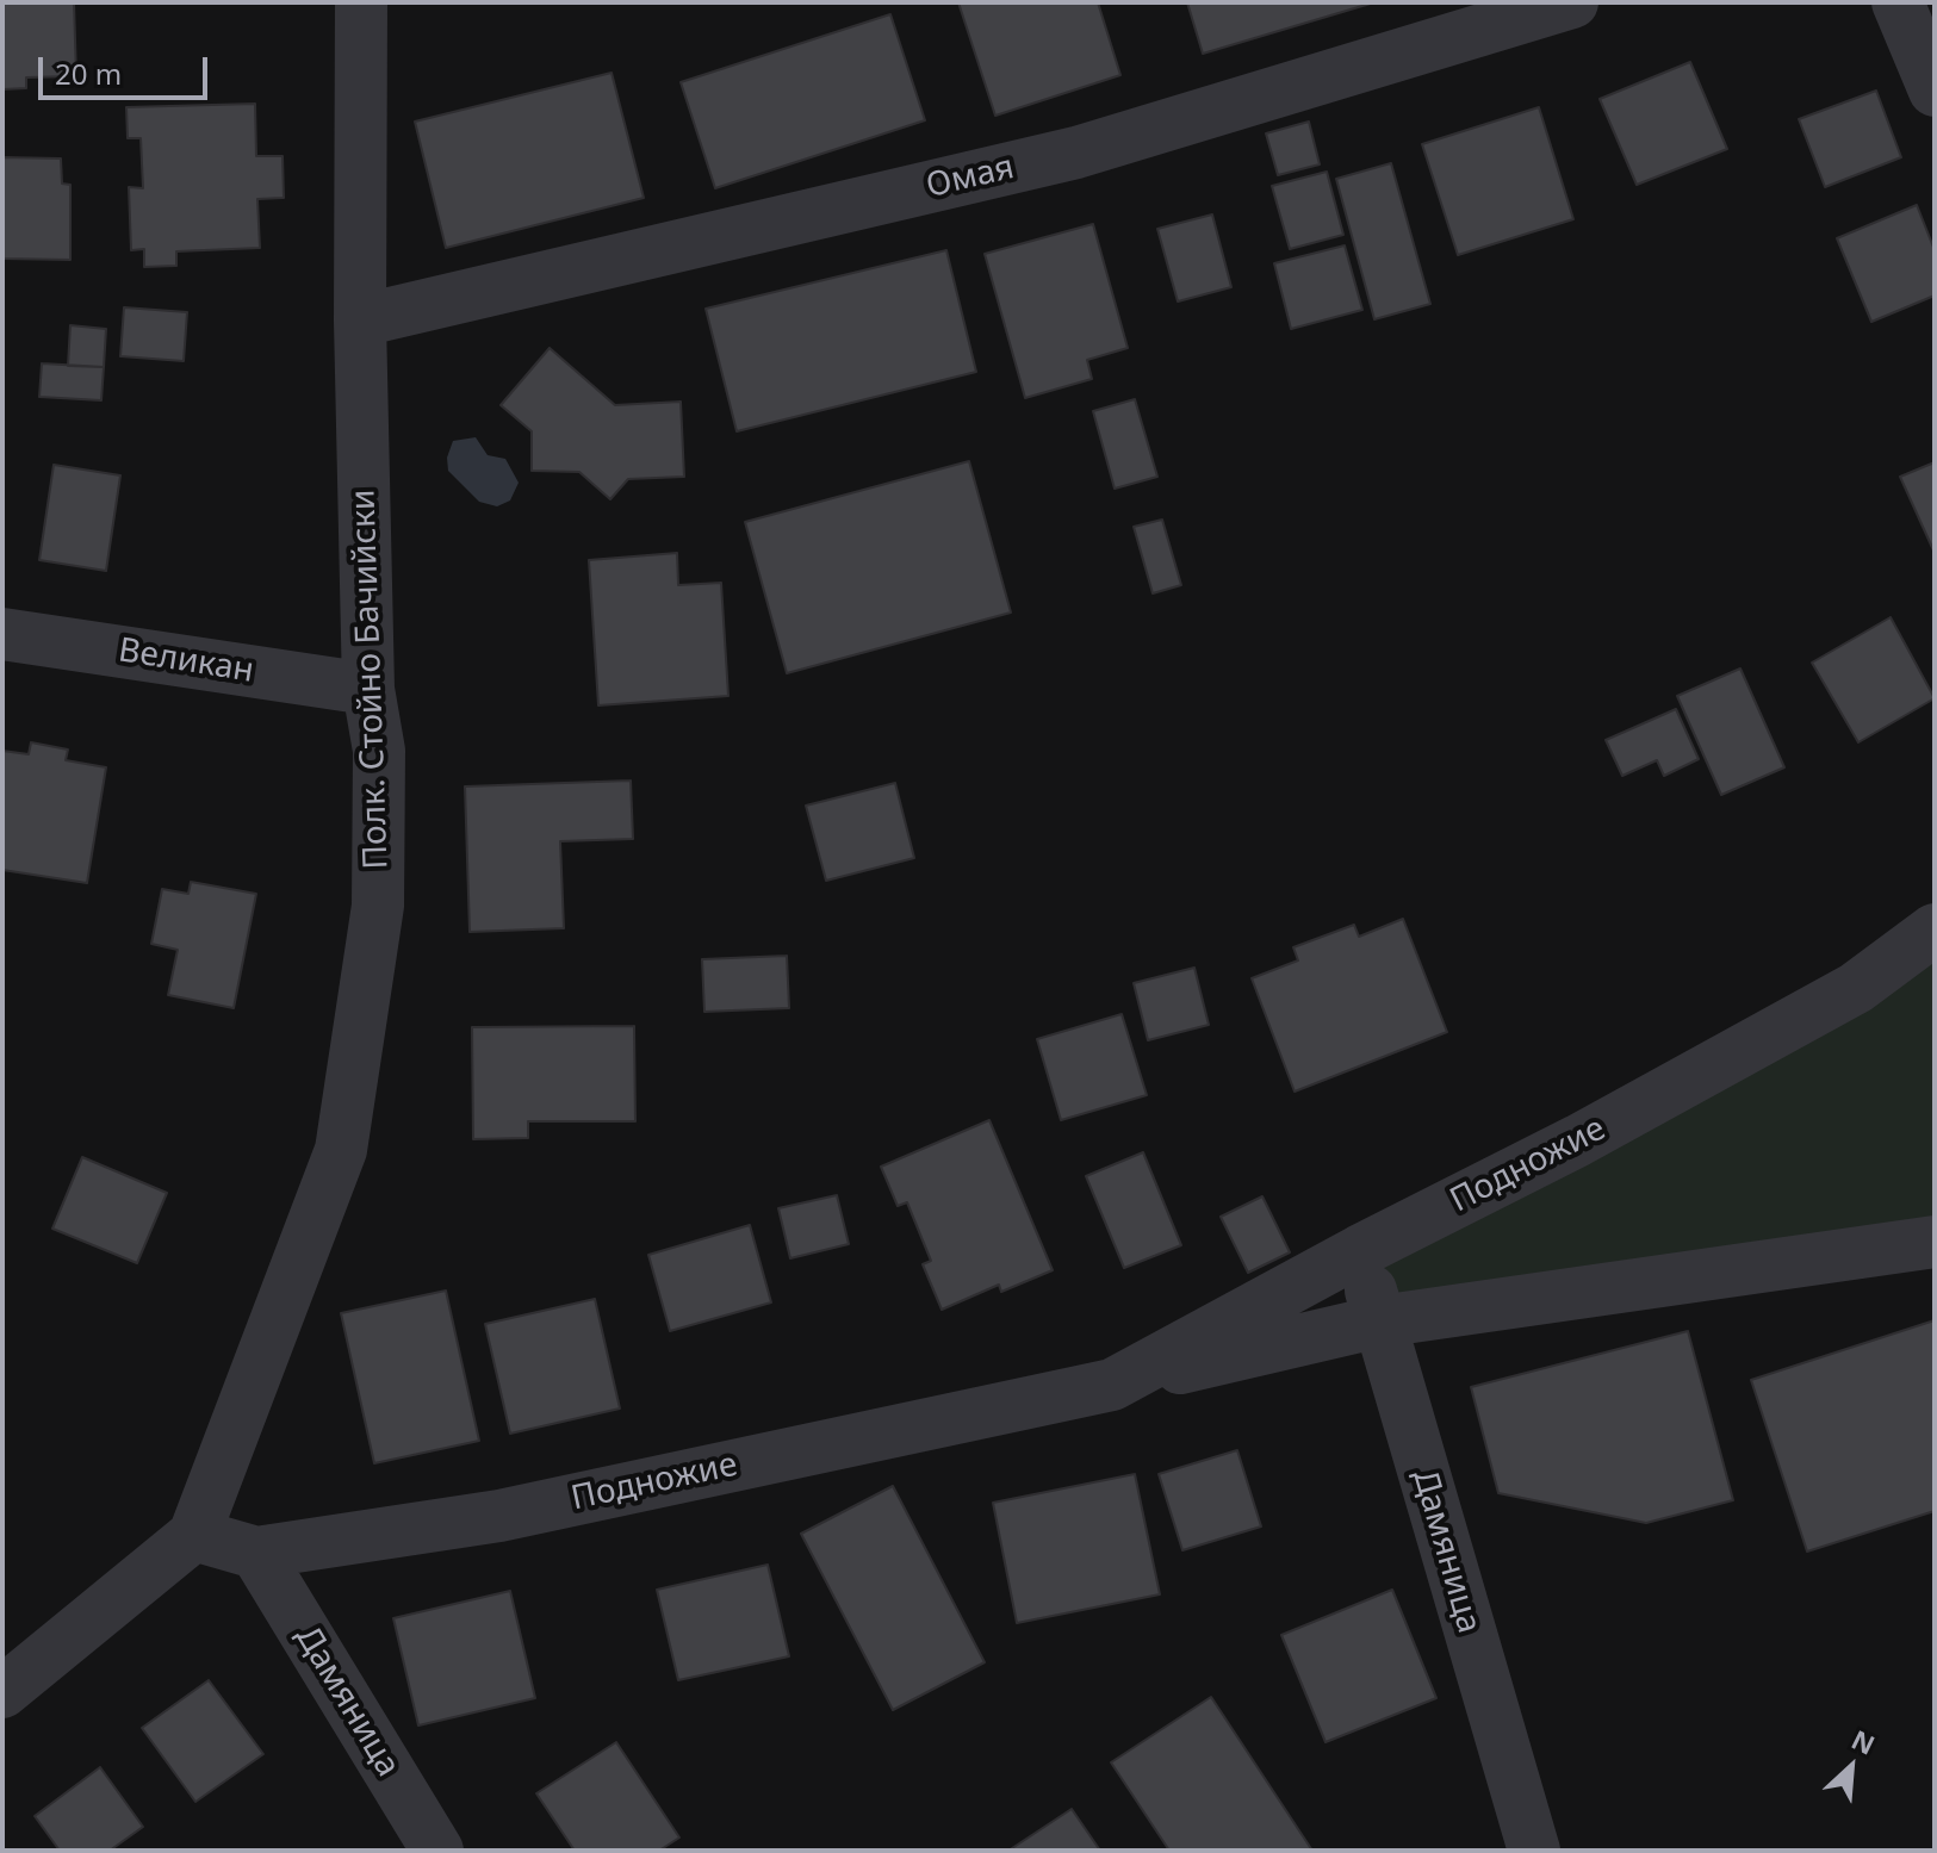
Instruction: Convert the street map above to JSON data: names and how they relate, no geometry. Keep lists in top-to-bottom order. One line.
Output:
{"streets":{"street":["Омая","Великан","Полк. Стойно Бачийски","Подножие","Дамяница"]},"crossings":[["Омая","Полк. Стойно Бачийски"],["Великан","Полк. Стойно Бачийски"],["Полк. Стойно Бачийски","Подножие"],["Подножие","Дамяница"]],"scale_bar":"20 m","north":"top right"}
